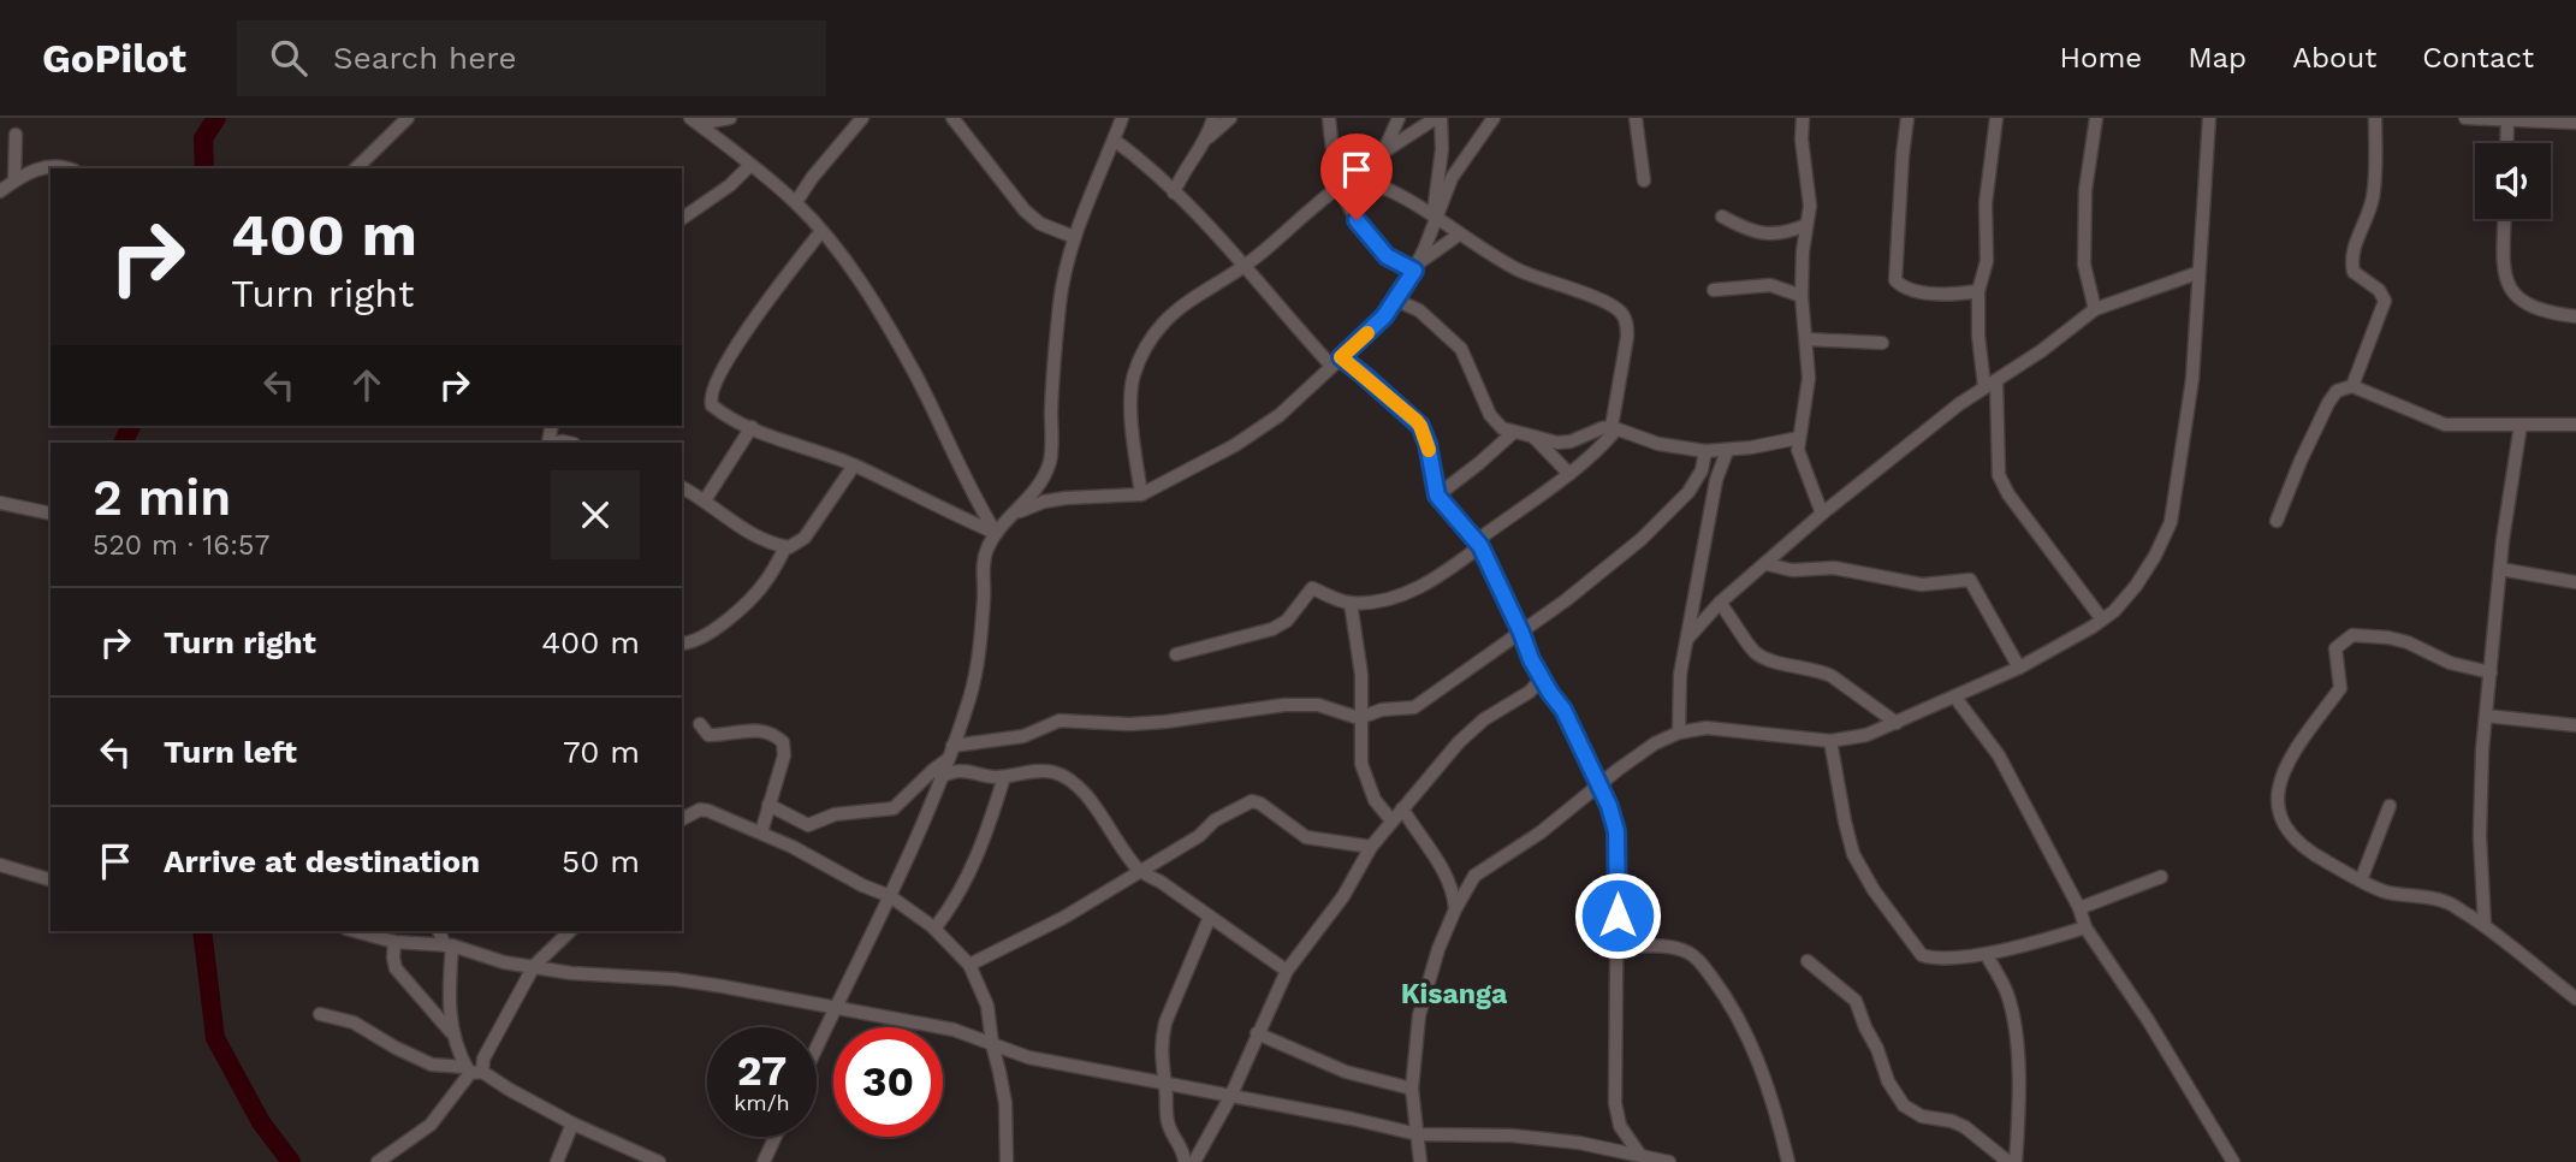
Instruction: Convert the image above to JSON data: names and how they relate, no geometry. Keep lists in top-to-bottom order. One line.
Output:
{"districts":["Kisanga"],"page":{"header":"GoPilot","search":"Search here","nav":["Home","Map","About","Contact"],"turn":["400 m","Turn right"],"heading":["2 min","520 m · 16:57"],"list":[{"name":"Turn right","value":"400 m"},{"name":"Turn left","value":"70 m"},{"name":"Arrive at destination","value":"50 m"}],"speed":"27 km/h","limit":"30"}}
